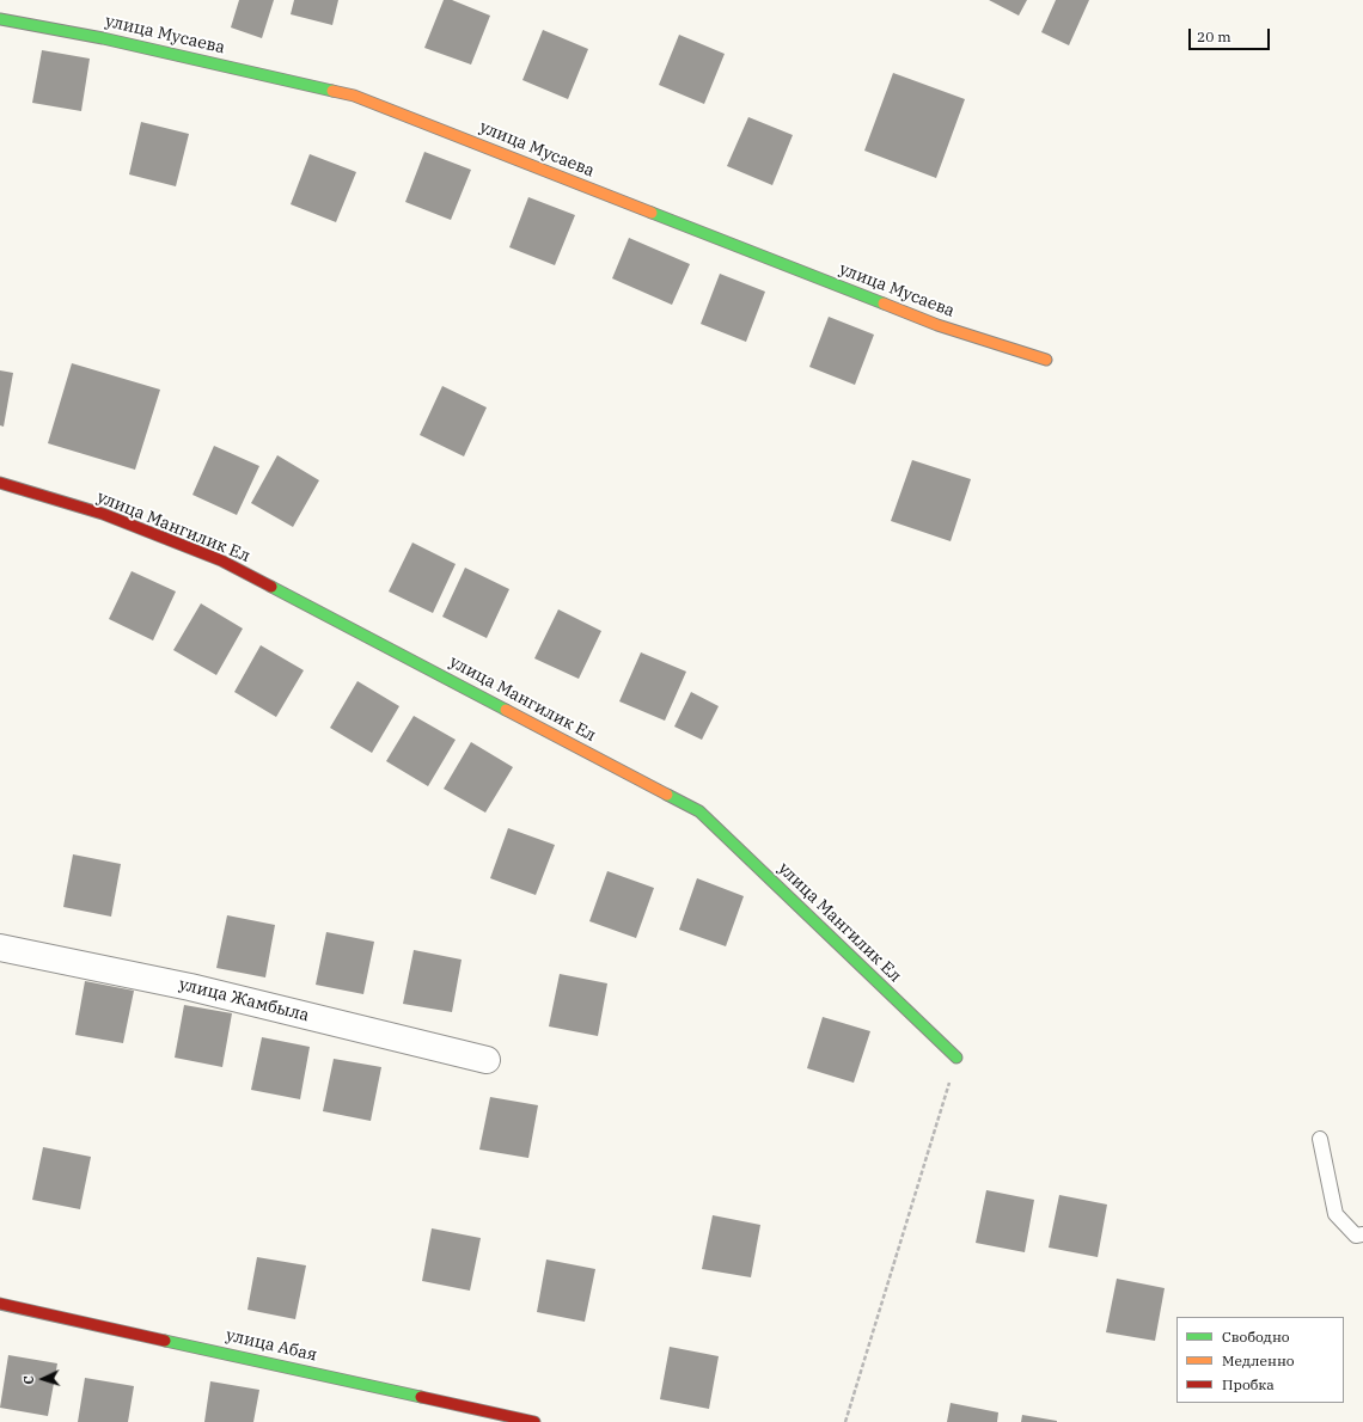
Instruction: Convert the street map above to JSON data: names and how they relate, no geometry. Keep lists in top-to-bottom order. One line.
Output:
{"streets":{"street":["улица Мусаева","улица Мангилик Ел","улица Жамбыла","улица Абая"]},"legend":["Свободно","Медленно","Пробка"],"scale_bar":"20 m","north":"left"}
